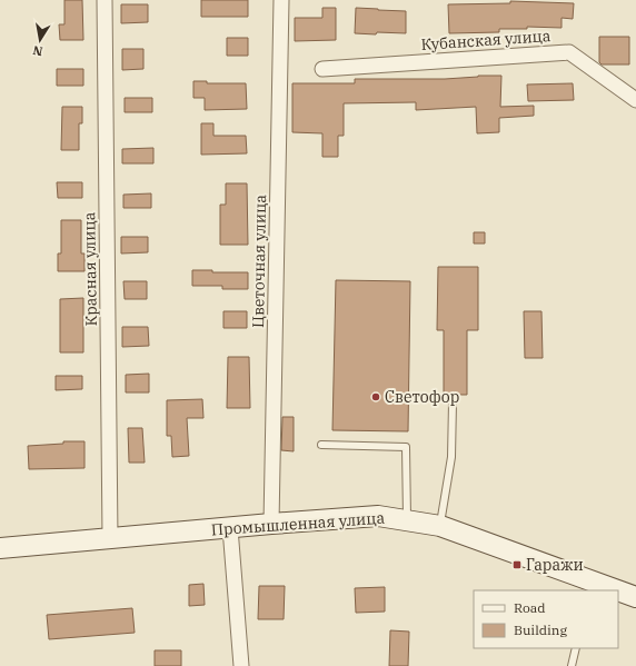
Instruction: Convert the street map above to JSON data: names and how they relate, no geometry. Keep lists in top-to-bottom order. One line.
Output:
{"streets":{"main road":["Промышленная улица"],"street":["Кубанская улица","Цветочная улица","Красная улица"]},"crossings":[["Цветочная улица","Промышленная улица"],["Красная улица","Промышленная улица"]],"places":{"other":["Светофор"],"transit":["Гаражи"]},"legend":["Road","Building"],"north":"bottom"}
